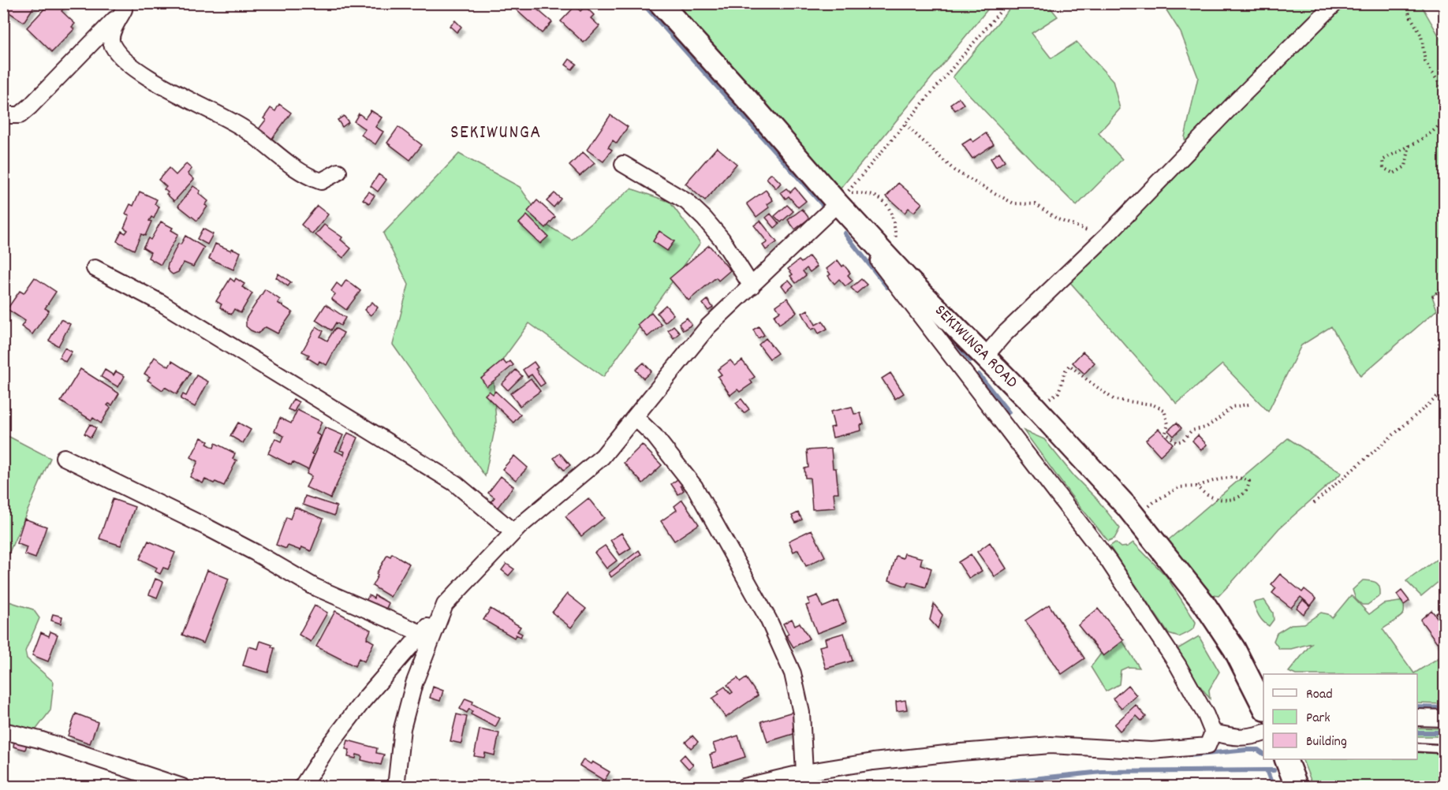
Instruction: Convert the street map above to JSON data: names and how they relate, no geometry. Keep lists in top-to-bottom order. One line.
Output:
{"streets":{"main road":["SEKIWUNGA ROAD"]},"districts":["SEKIWUNGA"],"legend":["Road","Park","Building"]}
